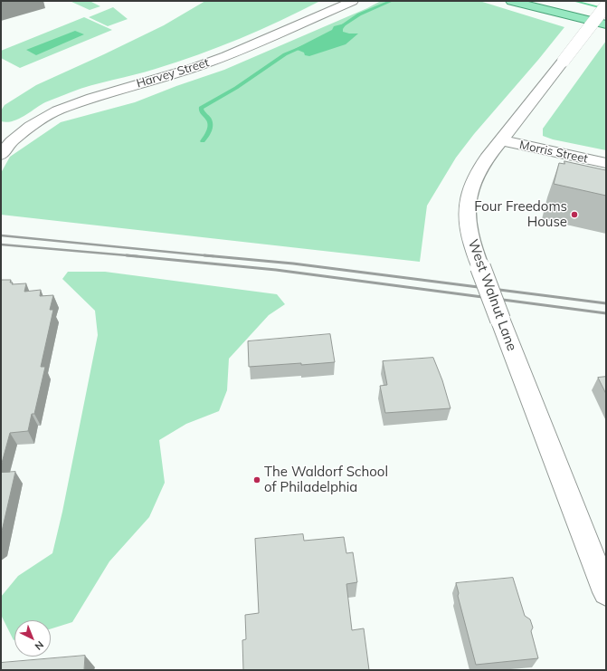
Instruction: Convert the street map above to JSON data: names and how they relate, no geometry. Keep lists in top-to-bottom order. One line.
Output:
{"streets":{"street":["Harvey Street","Morris Street","West Walnut Lane"]},"crossings":[["Morris Street","West Walnut Lane"]],"places":["Four Freedoms House","The Waldorf School of Philadelphia"],"north":"bottom right"}
